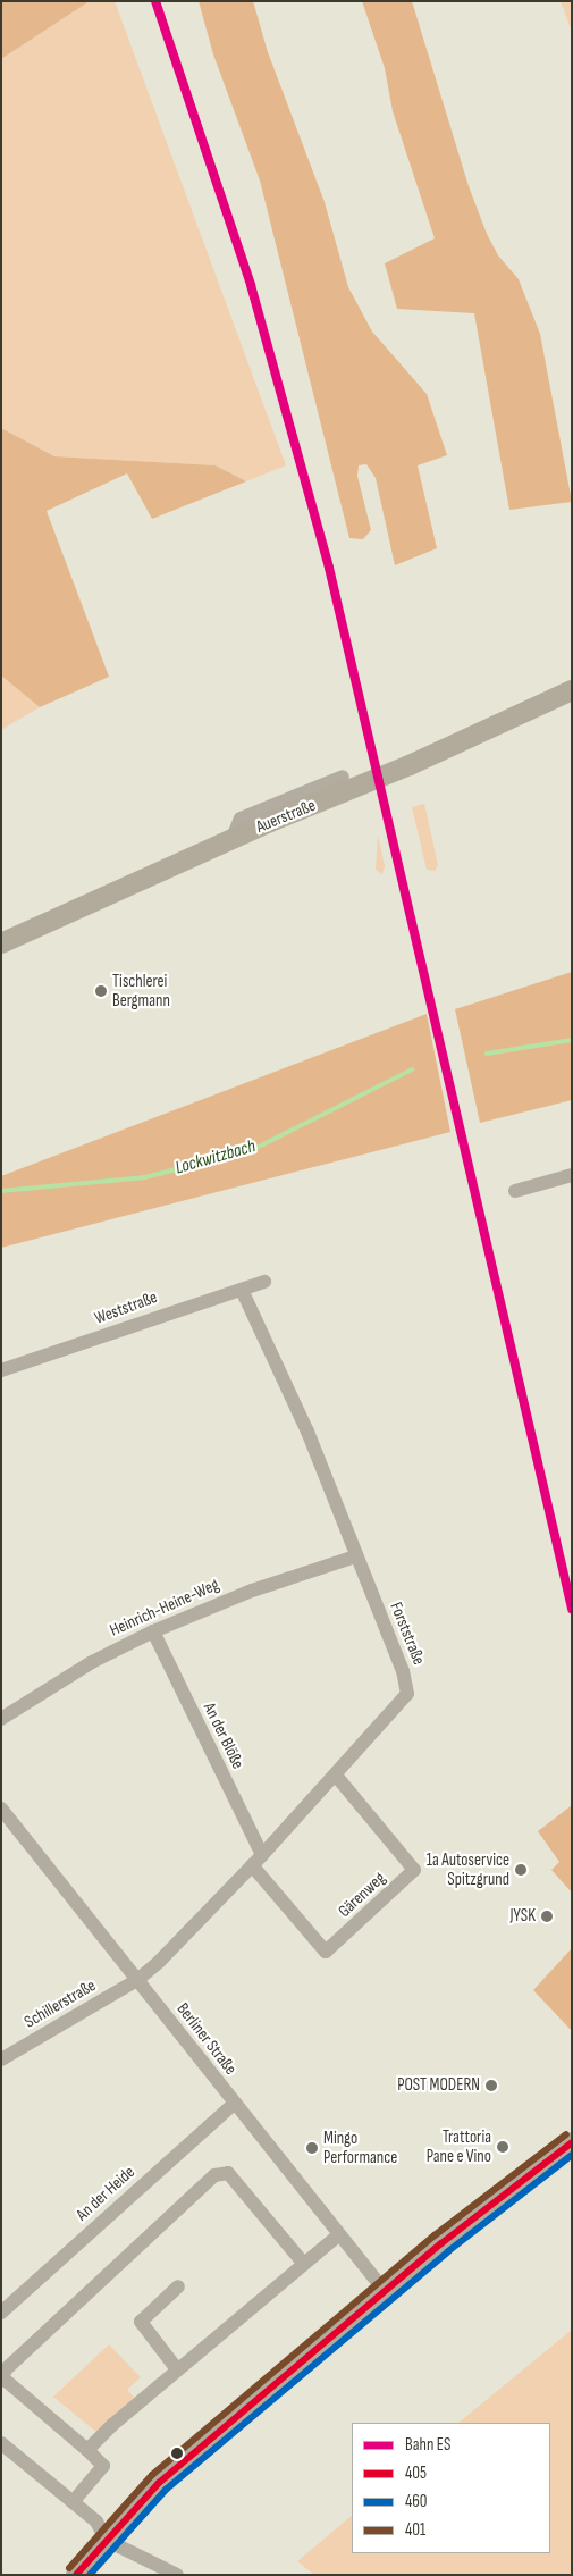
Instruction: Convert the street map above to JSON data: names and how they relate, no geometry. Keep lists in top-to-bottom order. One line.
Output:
{"streets":{"street":["Auerstraße","Weststraße","Heinrich-Heine-Weg","Forststraße","An der Blöße","Gärenweg","Schillerstraße","Berliner Straße","An der Heide"]},"crossings":[["Weststraße","Forststraße"],["Heinrich-Heine-Weg","Forststraße"],["Heinrich-Heine-Weg","An der Blöße"],["Forststraße","An der Blöße"],["Forststraße","Gärenweg"],["Forststraße","Schillerstraße"],["Forststraße","Berliner Straße"],["An der Blöße","Gärenweg"],["Schillerstraße","Berliner Straße"],["Berliner Straße","An der Heide"]],"water":["Lockwitzbach"],"places":["Tischlerei Bergmann","1a Autoservice Spitzgrund","JYSK","POST MODERN","Trattoria Pane e Vino","Mingo Performance"],"lines":["rail line ES","transit line 401","transit line 405","transit line 460"],"legend":["Bahn ES","405","460","401"]}
